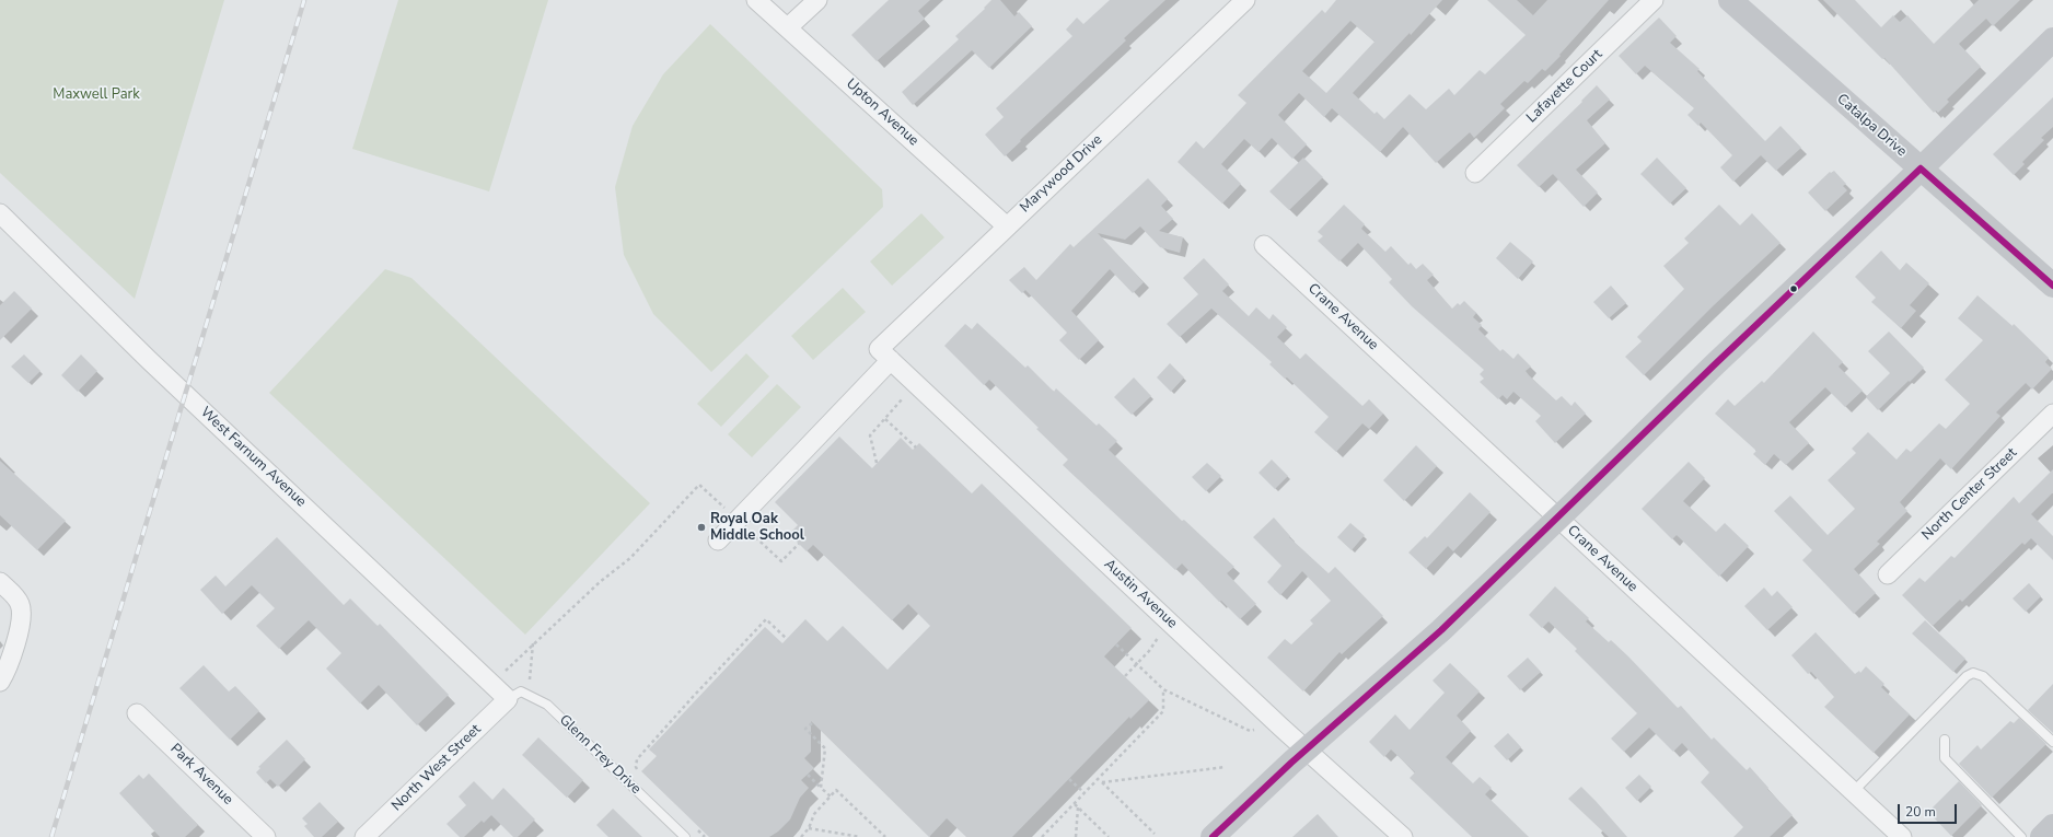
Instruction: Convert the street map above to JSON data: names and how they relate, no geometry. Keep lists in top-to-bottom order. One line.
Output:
{"streets":{"street":["Lafayette Court","Upton Avenue","Catalpa Drive","Marywood Drive","Crane Avenue","West Farnum Avenue","North Center Street","Austin Avenue","North West Street","Park Avenue"],"lane":["Glenn Frey Drive"]},"crossings":[["Upton Avenue","Marywood Drive"],["Marywood Drive","Austin Avenue"],["West Farnum Avenue","Glenn Frey Drive"],["West Farnum Avenue","North West Street"],["Glenn Frey Drive","North West Street"]],"parks":["Maxwell Park"],"places":["Royal Oak Middle School"],"scale_bar":"20 m"}
